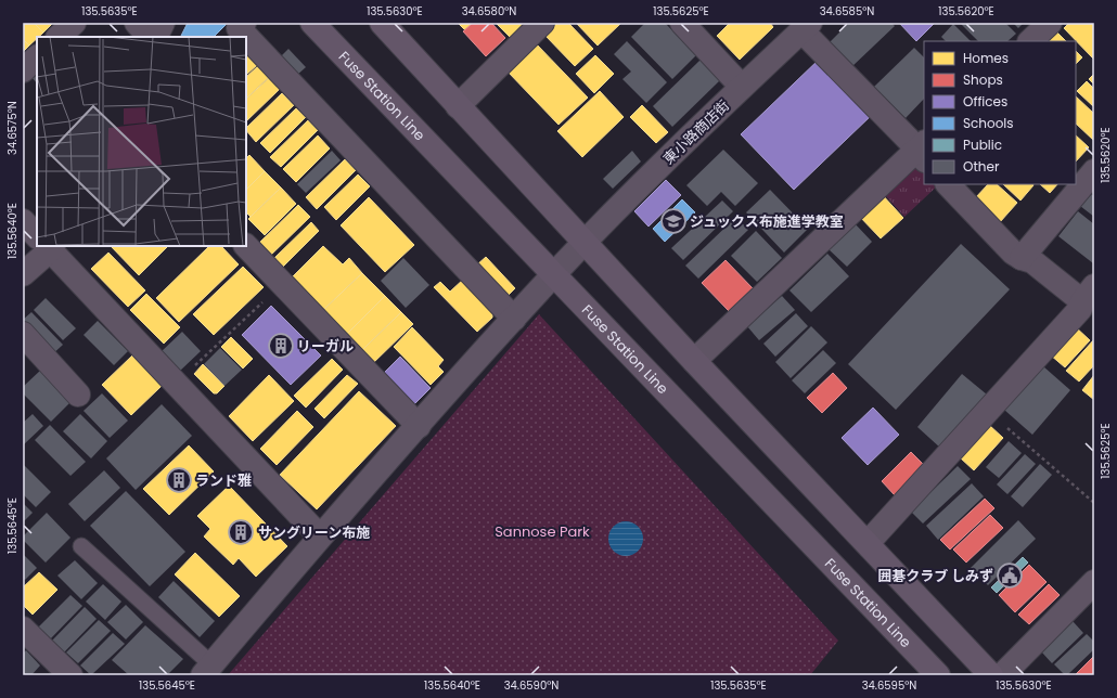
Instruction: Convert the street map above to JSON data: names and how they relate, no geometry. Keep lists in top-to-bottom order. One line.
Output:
{"streets":{"main road":["Fuse Station Line"],"street":["東小路商店街"]},"crossings":[["Fuse Station Line","東小路商店街"]],"parks":["Sannose Park"],"places":{"school or university":["ジュックス布施進学教室"],"building":["リーガル","ランド雅","サングリーン布施"],"public building":["囲碁クラブ しみず"]},"legend":["Homes","Shops","Offices","Schools","Public","Other"],"coordinates":["135.5635°E","135.5630°E","34.6580°N","135.5625°E","34.6585°N","135.5620°E","34.6575°N","135.5640°E","135.5645°E","34.6590°N","34.6595°N"]}
